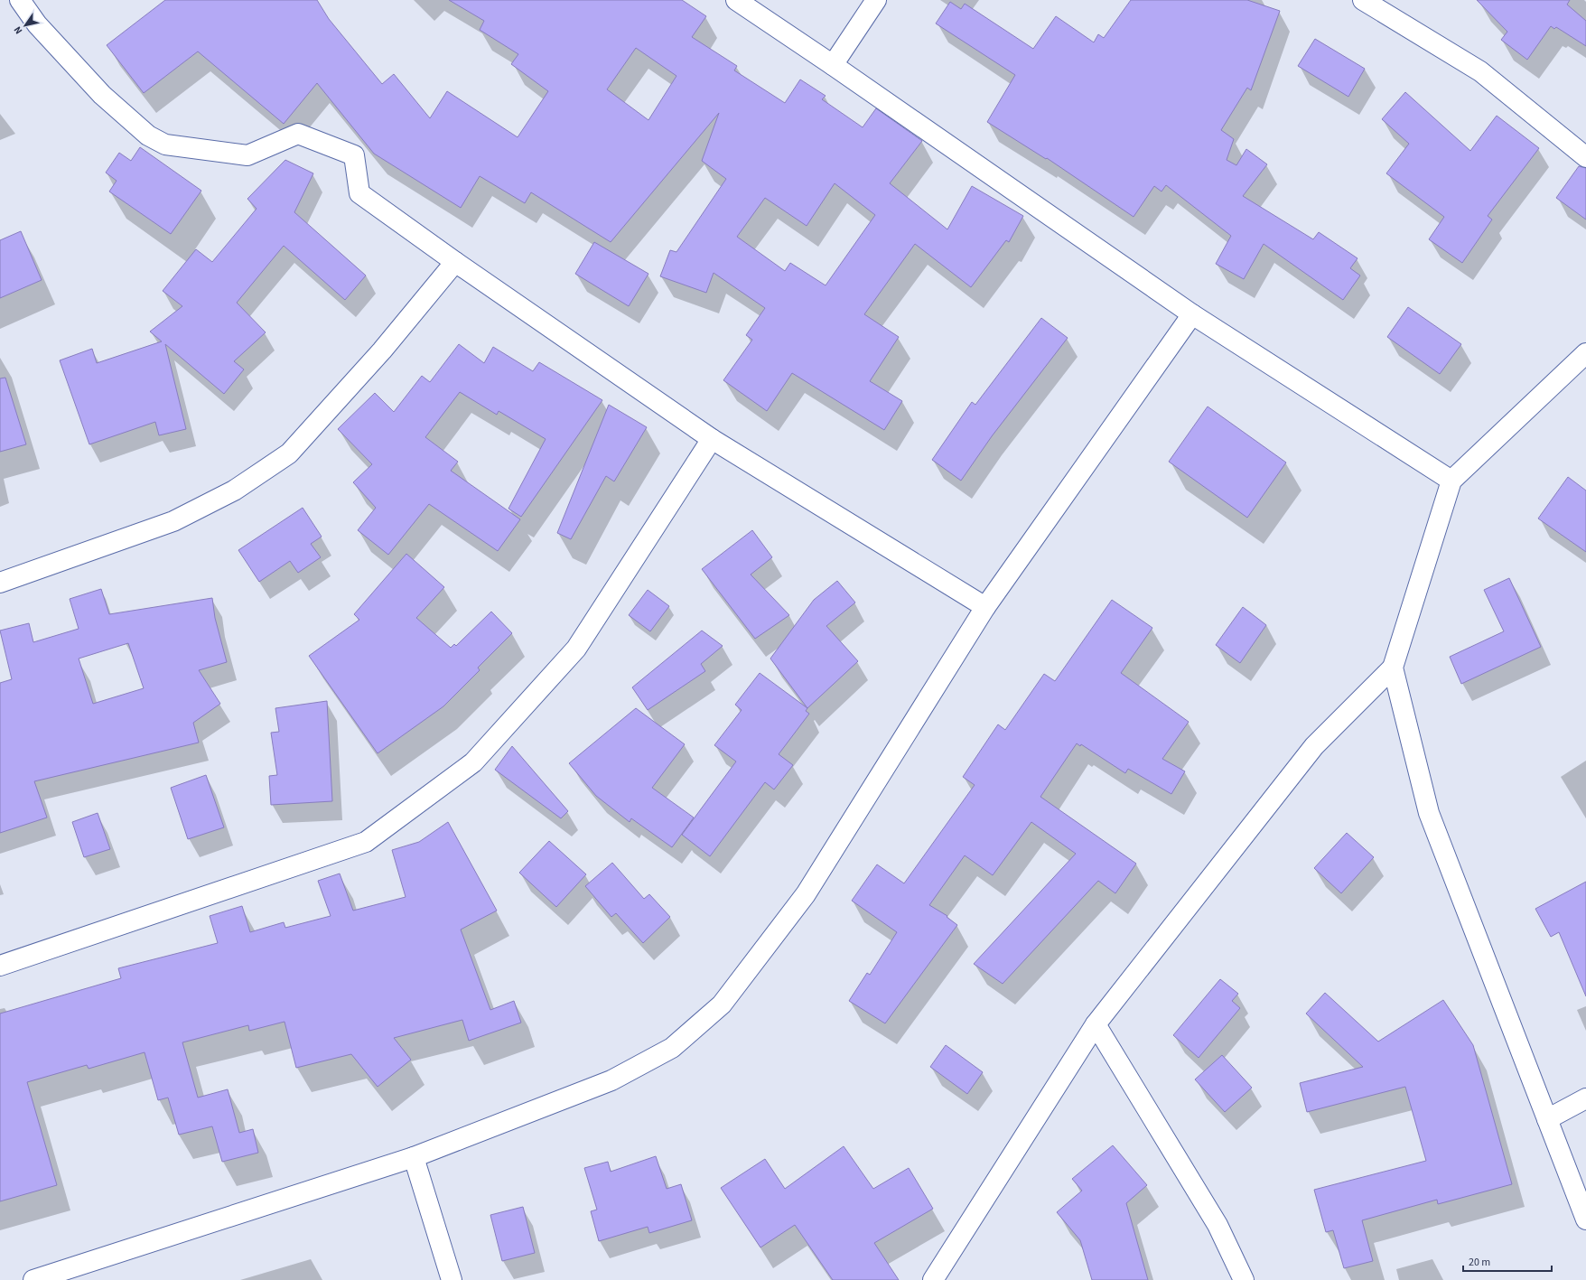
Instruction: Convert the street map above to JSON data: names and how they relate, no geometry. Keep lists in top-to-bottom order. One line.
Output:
{"scale_bar":"20 m","north":"bottom left"}
